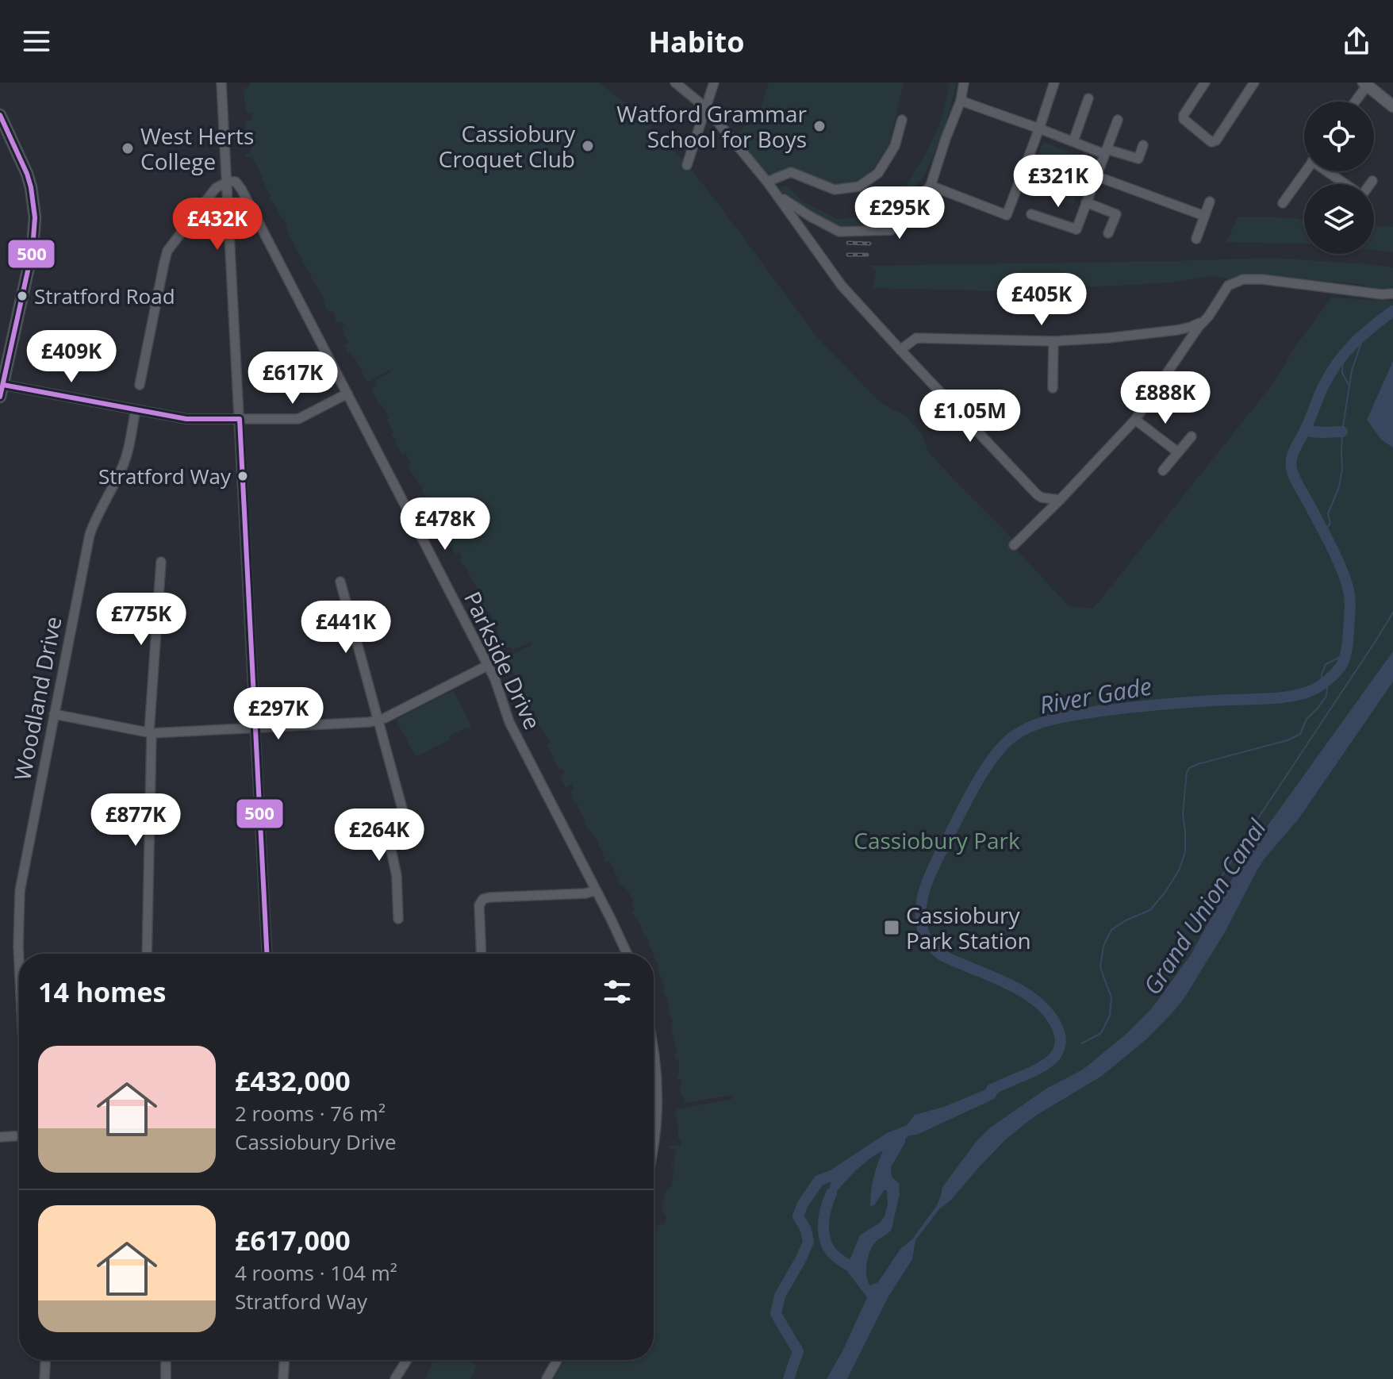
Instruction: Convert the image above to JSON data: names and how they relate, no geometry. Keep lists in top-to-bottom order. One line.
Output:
{"streets":{"street":["Parkside Drive","Woodland Drive"]},"water":["River Gade","Grand Union Canal"],"parks":["Cassiobury Park"],"places":{"other":["Watford Grammar School for Boys","Cassiobury Croquet Club","West Herts College","Stratford Road","Stratford Way"],"transit":["Cassiobury Park Station"]},"lines":["transit line 500"],"page":{"header":"Habito","price":["£321K","£295K","£432K","£405K","£409K","£617K","£888K","£1.05M","£478K","£775K","£441K","£297K","£877K","£264K"],"heading":"14 homes","list":[{"name":"£432,000","note":"2 rooms · 76 m² · Cassiobury Drive"},{"name":"£617,000","note":"4 rooms · 104 m² · Stratford Way"}]}}
